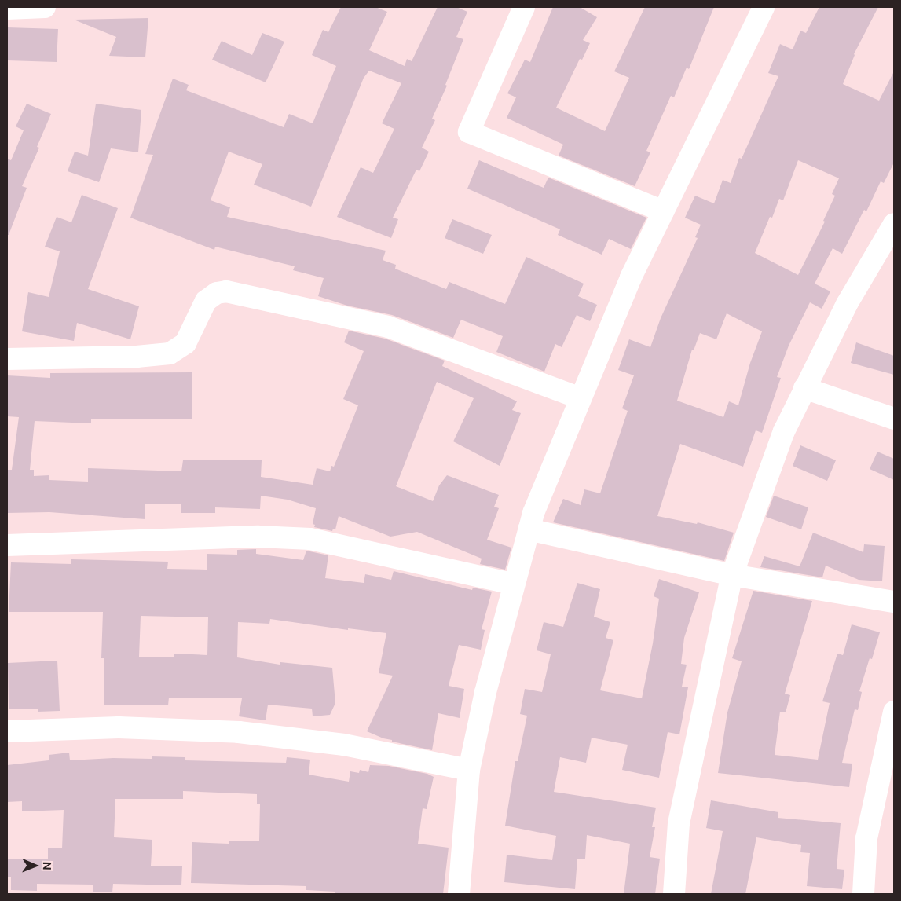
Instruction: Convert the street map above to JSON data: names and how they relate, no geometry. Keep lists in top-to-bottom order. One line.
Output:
{"north":"right"}
